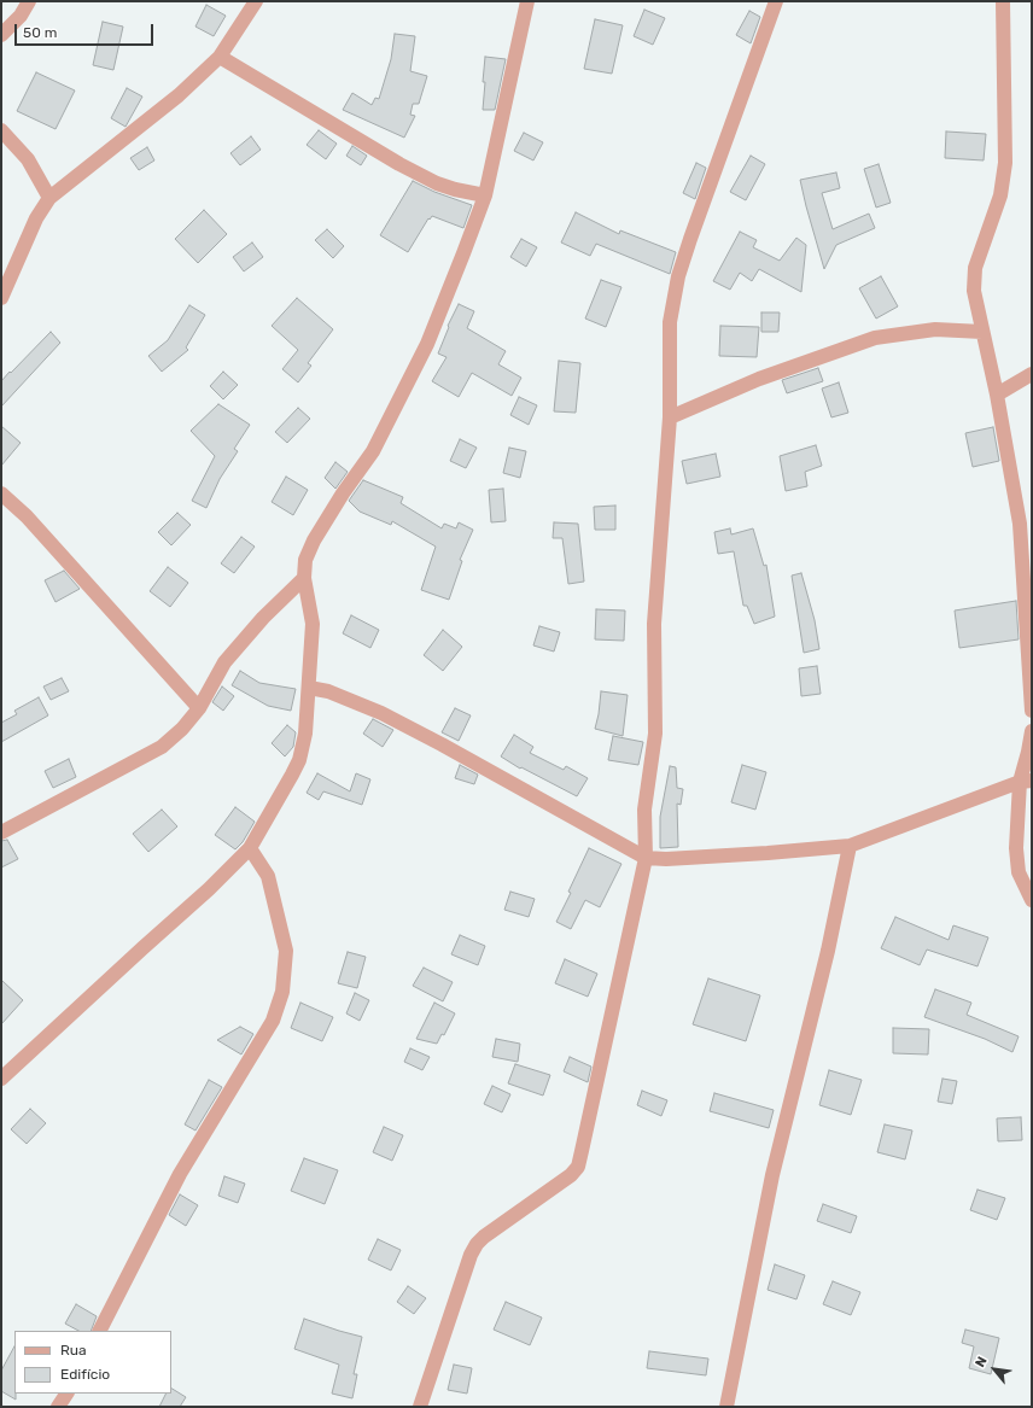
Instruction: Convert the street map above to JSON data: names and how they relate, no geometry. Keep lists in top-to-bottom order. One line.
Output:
{"legend":["Rua","Edifício"],"scale_bar":"50 m","north":"top left"}
